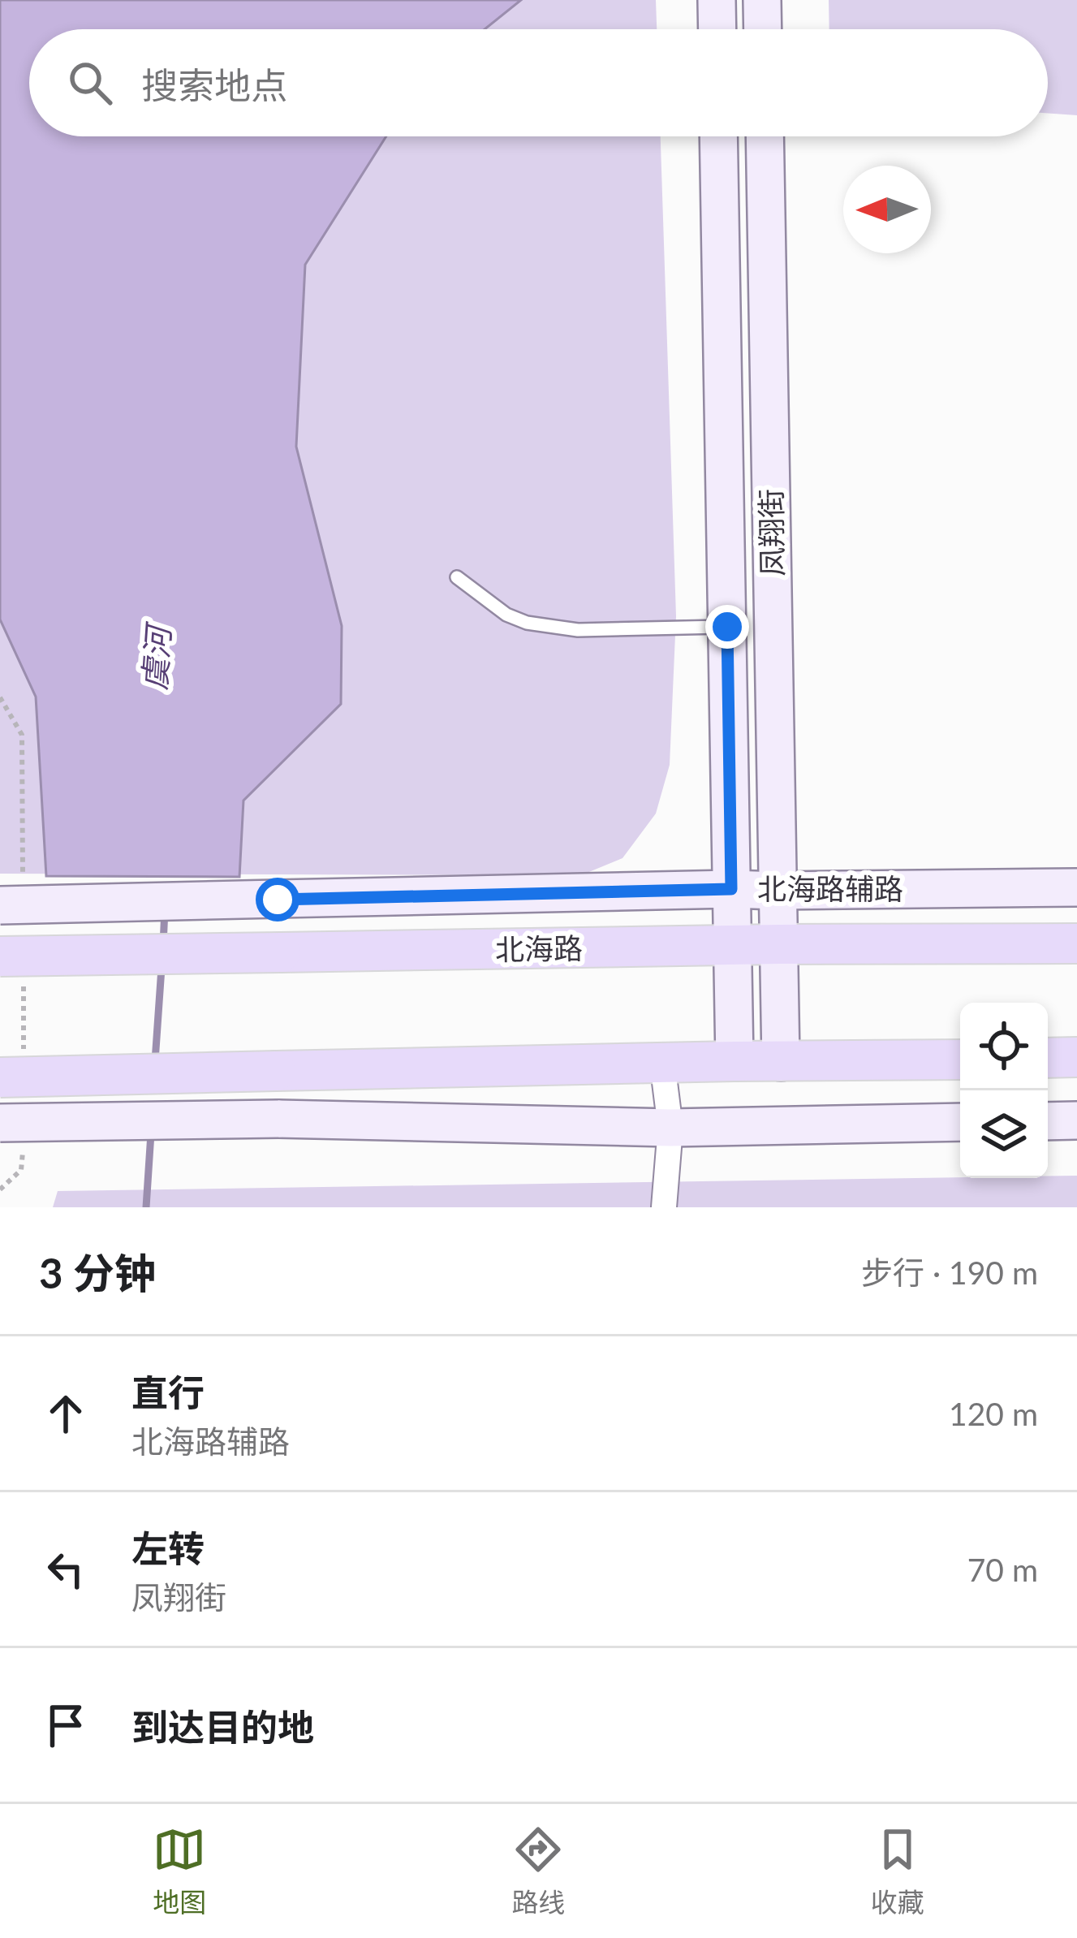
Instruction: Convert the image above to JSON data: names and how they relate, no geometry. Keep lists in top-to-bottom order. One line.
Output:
{"streets":{"main road":["北海路"],"street":["凤翔街","北海路辅路"]},"crossings":[["凤翔街","北海路辅路"],["凤翔街","北海路"]],"water":["虞河"],"north":"left","page":{"search":"搜索地点","heading":["3 分钟","步行 · 190 m"],"list":[["直行","北海路辅路","120 m"],["左转","凤翔街","70 m"],"到达目的地"],"nav":["地图","路线","收藏"]}}
